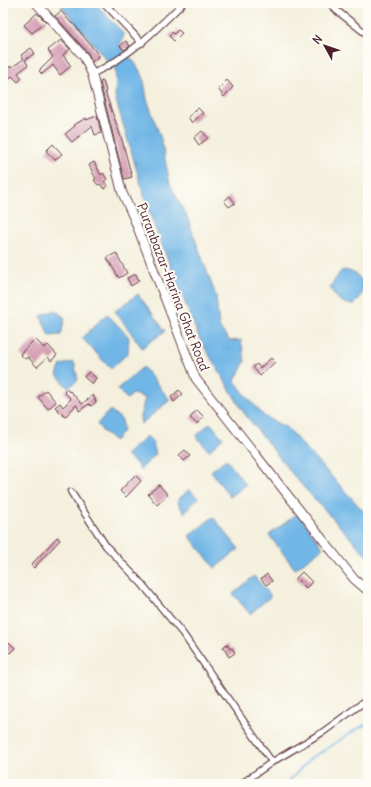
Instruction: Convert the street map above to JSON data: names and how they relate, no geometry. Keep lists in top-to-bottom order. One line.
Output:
{"streets":{"main road":["Puranbazar-Harina Ghat Road"]},"north":"top left"}
